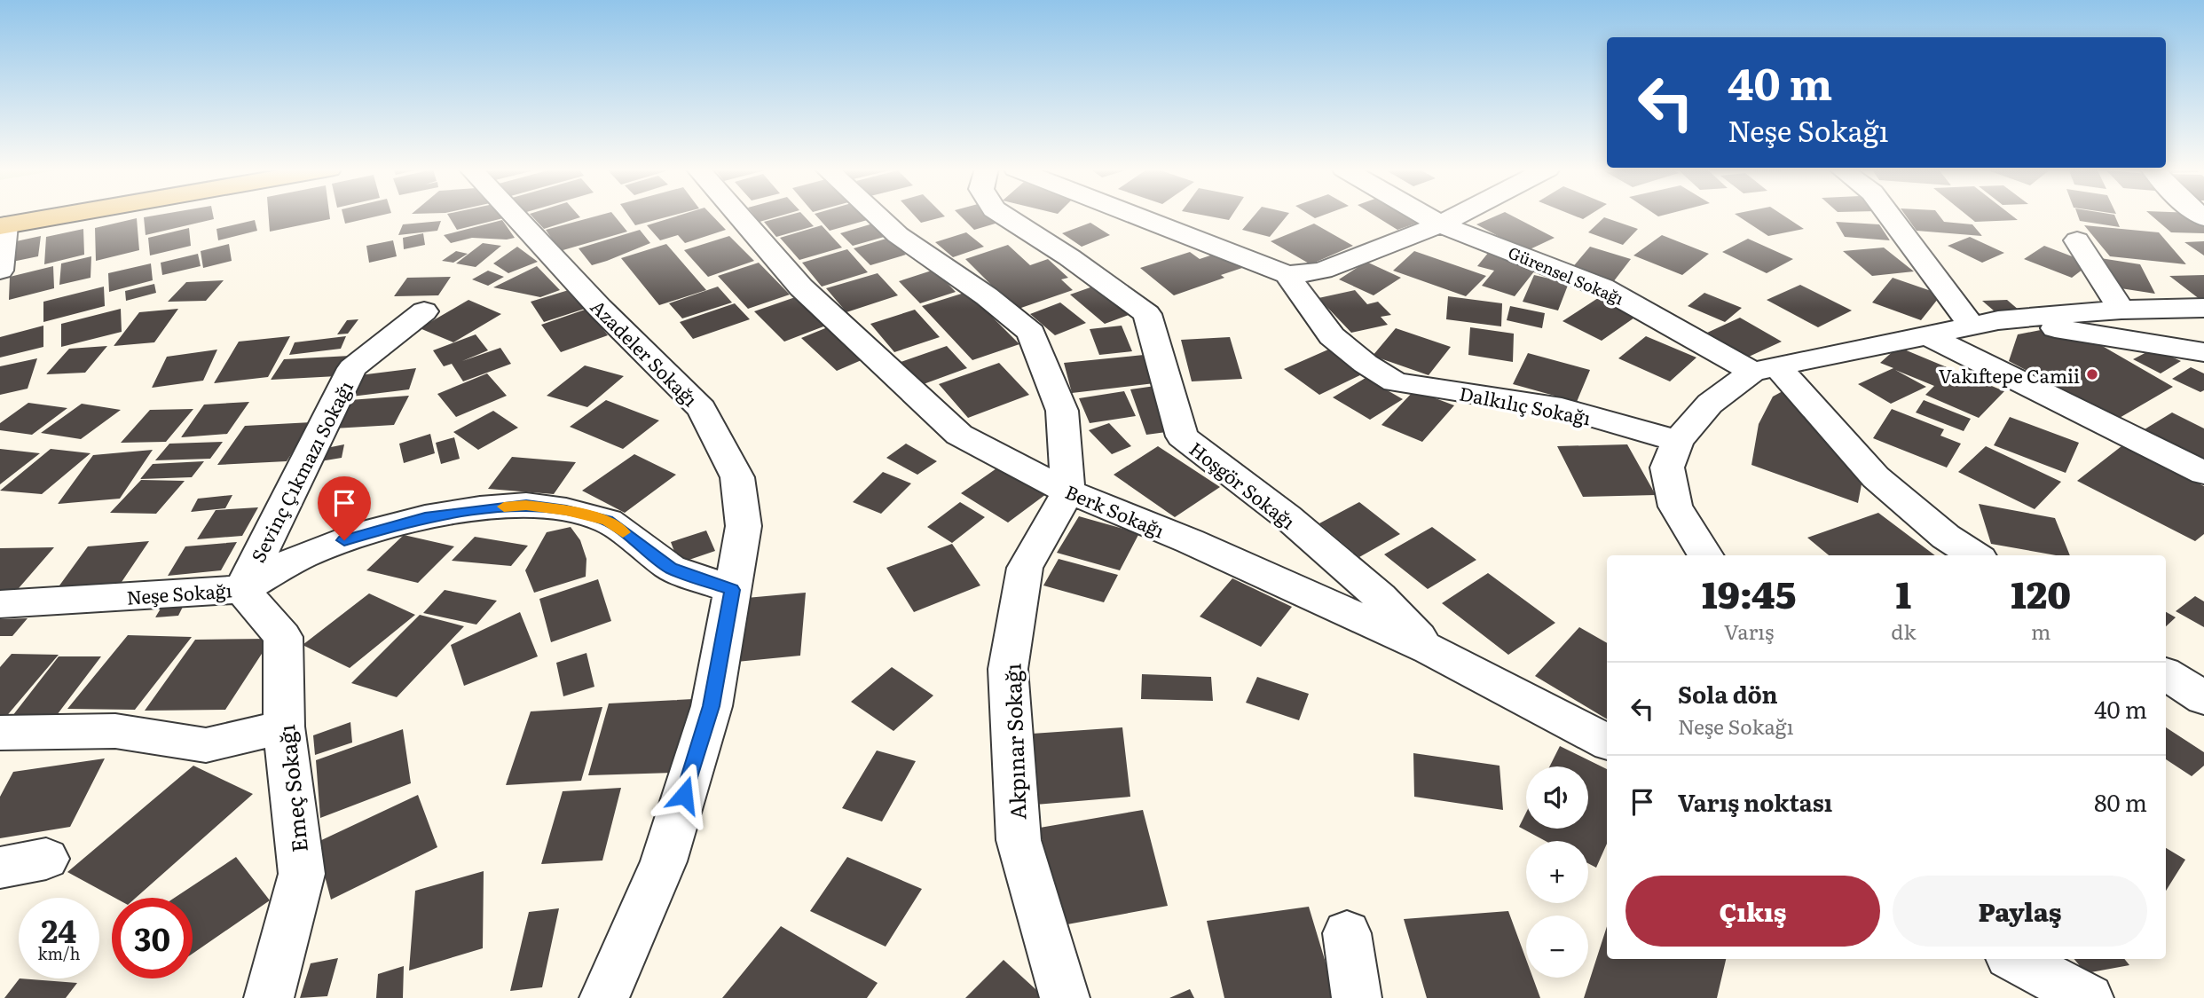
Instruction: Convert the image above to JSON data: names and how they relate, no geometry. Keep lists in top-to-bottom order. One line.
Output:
{"streets":{"street":["Gürensel Sokağı","Azadeler Sokağı","Dalkılıç Sokağı","Sevinç Çıkmazı Sokağı","Hoşgör Sokağı","Berk Sokağı","Neşe Sokağı","Akpınar Sokağı","Emeç Sokağı"]},"crossings":[["Azadeler Sokağı","Neşe Sokağı"],["Sevinç Çıkmazı Sokağı","Neşe Sokağı"],["Sevinç Çıkmazı Sokağı","Emeç Sokağı"],["Hoşgör Sokağı","Berk Sokağı"],["Berk Sokağı","Akpınar Sokağı"],["Neşe Sokağı","Emeç Sokağı"]],"places":["Vakıftepe Camii"],"page":{"turn":["40 m","Neşe Sokağı"],"eta":["19:45","Varış","1","dk","120","m"],"list":[{"name":"Sola dön","note":"Neşe Sokağı","value":"40 m"},{"name":"Varış noktası","value":"80 m"}],"map_buttons":["+","−"],"buttons":["Çıkış","Paylaş"],"speed":"24 km/h","limit":"30"}}
